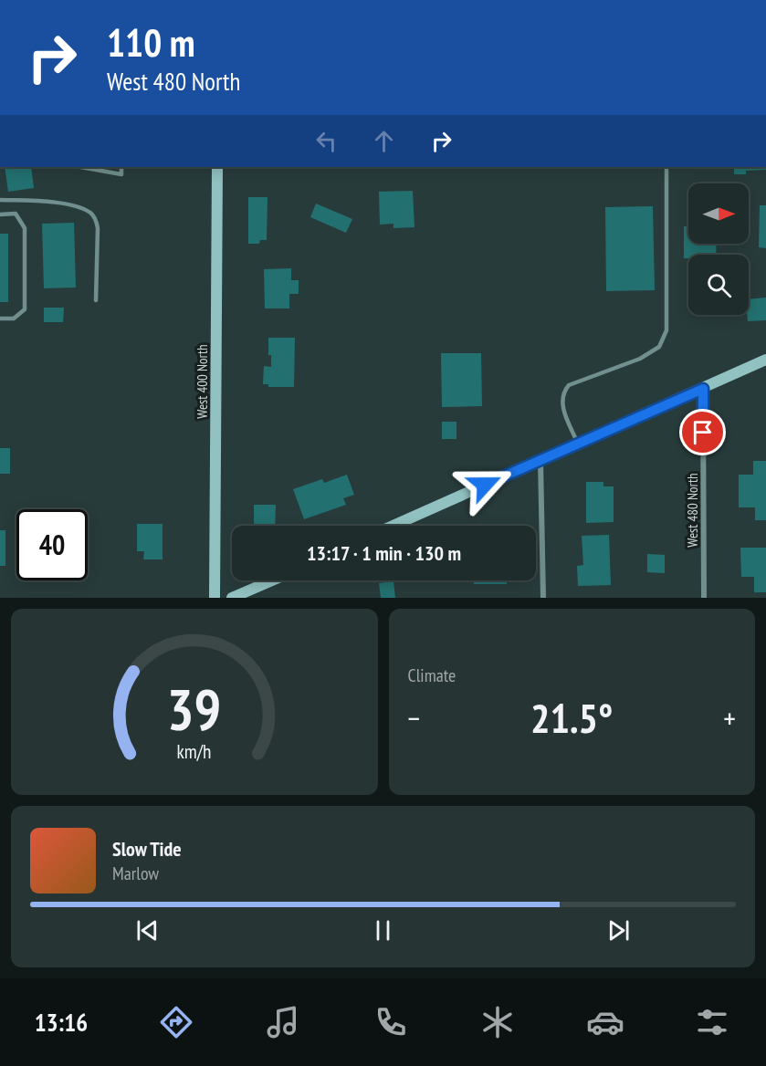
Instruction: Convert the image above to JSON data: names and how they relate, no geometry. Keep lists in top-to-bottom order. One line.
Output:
{"streets":{"street":["West 400 North","West 480 North"]},"north":"right","page":{"turn":["110 m","West 480 North"],"limit":"40","trip":"13:17 · 1 min · 130 m","tile":"Climate","heat":["−","21.5°","+"],"song":["Slow Tide","Marlow"],"tabs":"13:16","gauge":["39","km/h"]}}
